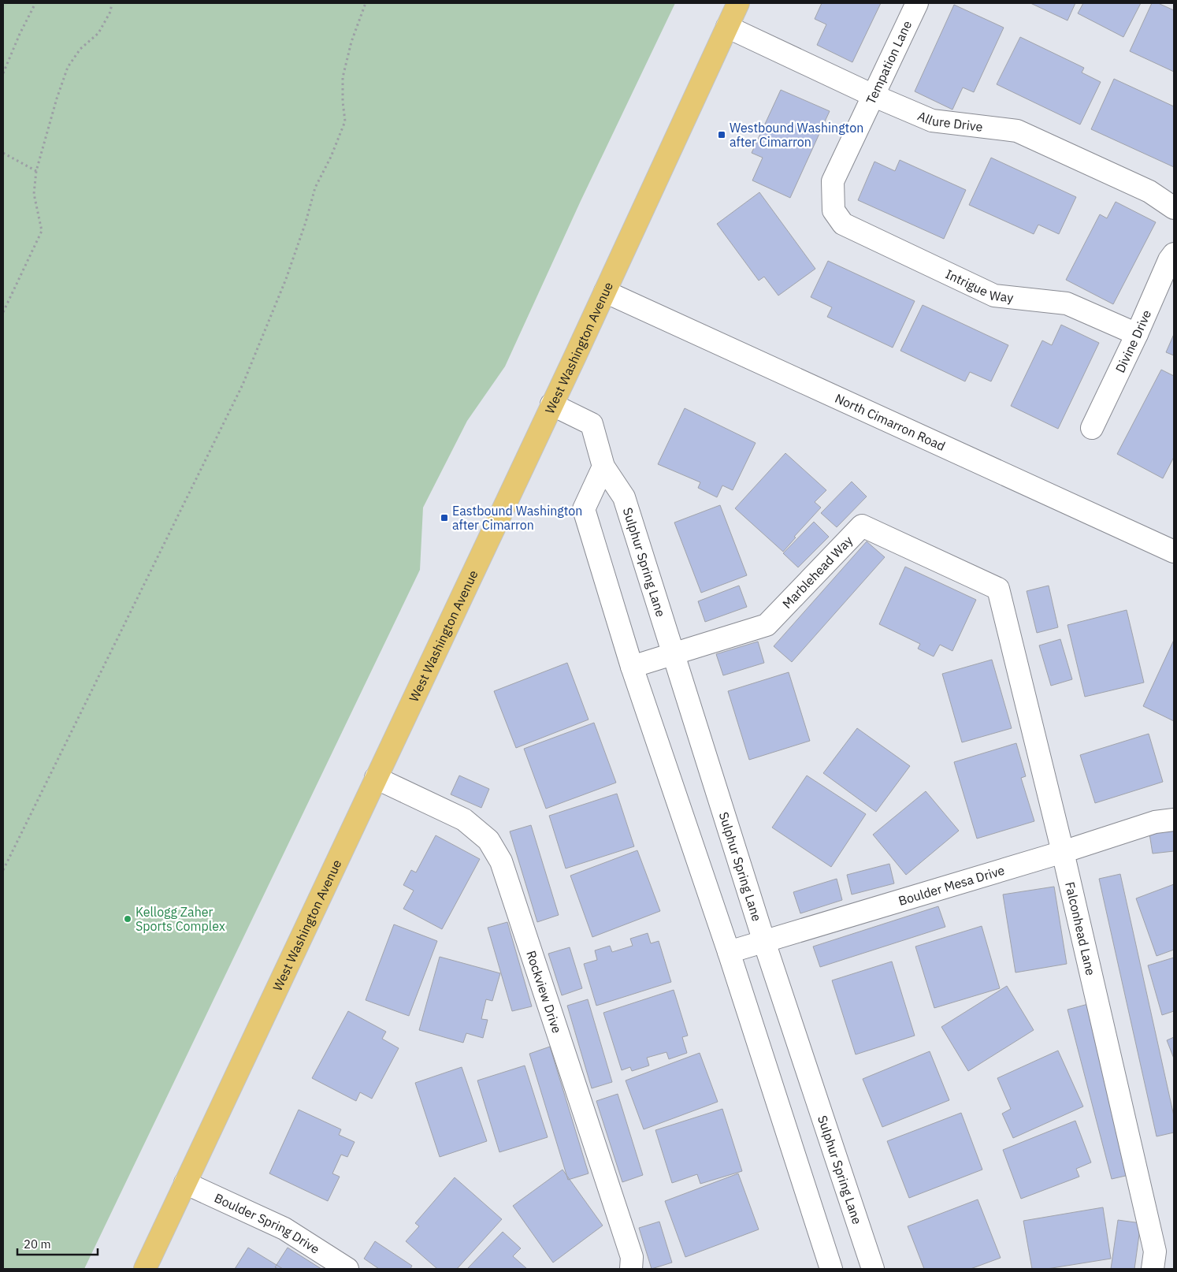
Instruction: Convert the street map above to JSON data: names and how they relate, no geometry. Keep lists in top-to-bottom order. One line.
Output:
{"streets":{"main road":["West Washington Avenue"],"street":["Tempation Lane","Allure Drive","Intrigue Way","Divine Drive","North Cimarron Road","Sulphur Spring Lane","Marblehead Way","Boulder Mesa Drive","Falconhead Lane","Rockview Drive","Boulder Spring Drive"]},"crossings":[["Tempation Lane","Allure Drive"],["Tempation Lane","Intrigue Way"],["Allure Drive","West Washington Avenue"],["Intrigue Way","Divine Drive"],["West Washington Avenue","North Cimarron Road"],["West Washington Avenue","Sulphur Spring Lane"],["West Washington Avenue","Rockview Drive"],["West Washington Avenue","Boulder Spring Drive"],["Sulphur Spring Lane","Marblehead Way"],["Sulphur Spring Lane","Boulder Mesa Drive"],["Marblehead Way","Falconhead Lane"],["Boulder Mesa Drive","Falconhead Lane"]],"places":{"transit":["Westbound Washington after Cimarron","Eastbound Washington after Cimarron"],"other":["Kellogg Zaher Sports Complex"]},"scale_bar":"20 m"}
